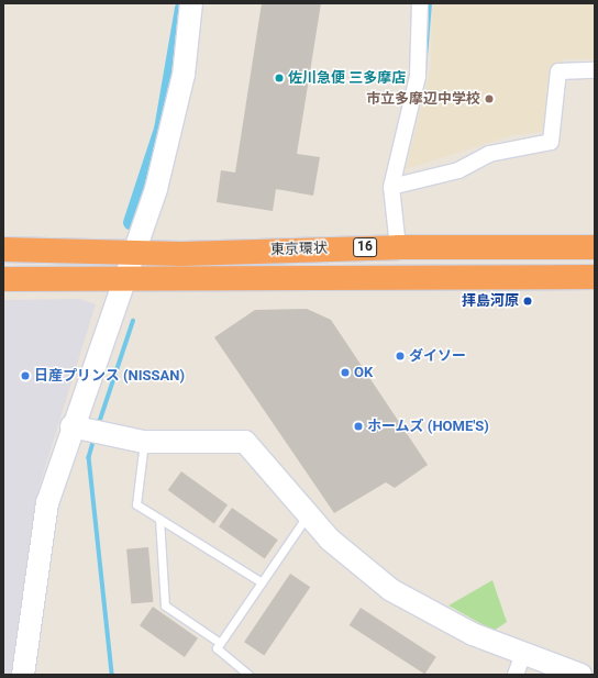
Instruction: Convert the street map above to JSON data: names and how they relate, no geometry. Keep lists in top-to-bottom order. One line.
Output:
{"streets":{"highway":["16","東京環状"]},"places":["佐川急便 三多摩店","市立多摩辺中学校","拝島河原","ダイソー","OK","日産プリンス (NISSAN)","ホームズ (HOME'S)"]}
